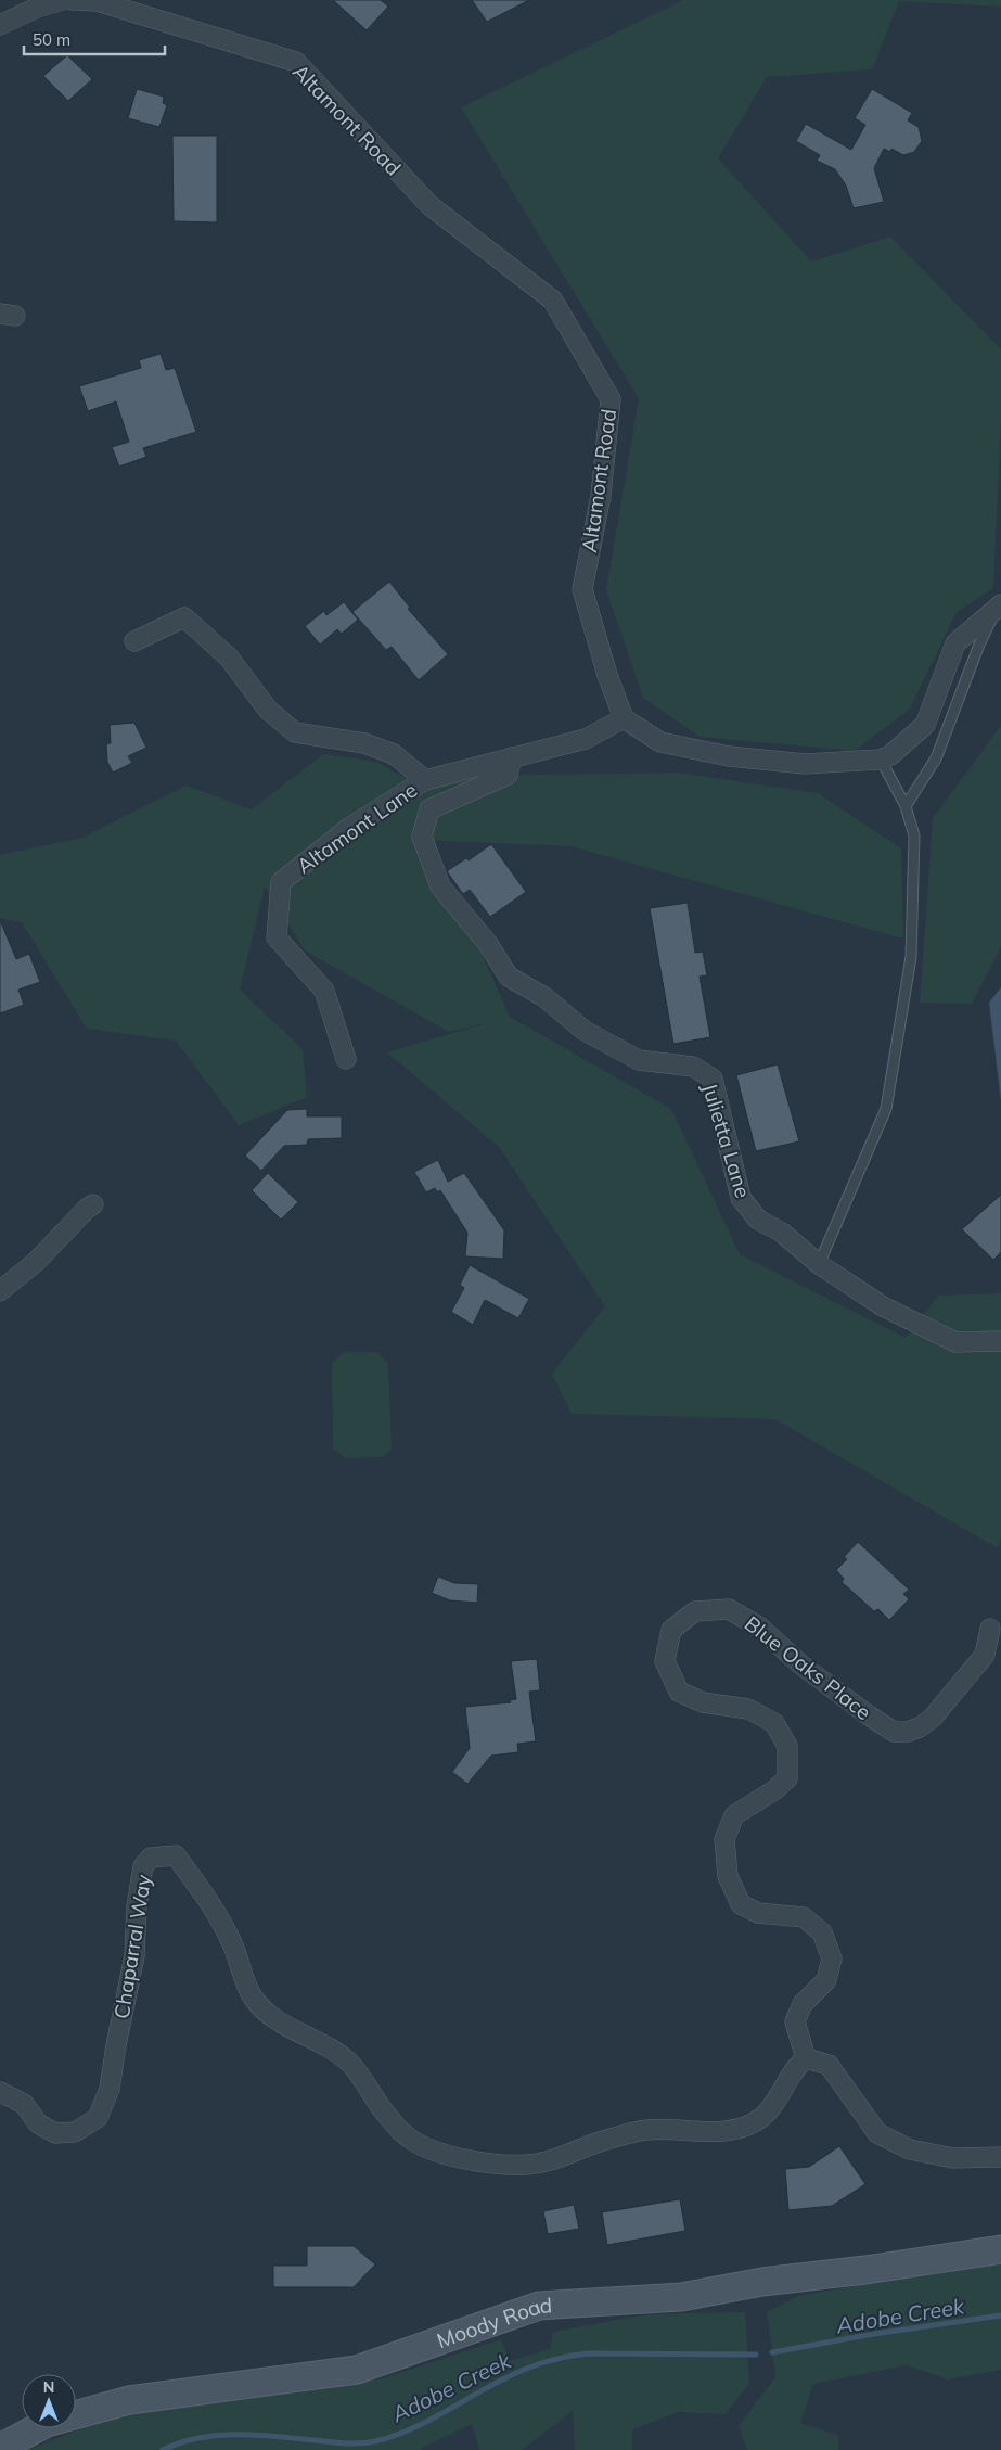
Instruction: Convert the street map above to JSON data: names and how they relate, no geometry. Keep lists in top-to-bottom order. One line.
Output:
{"streets":{"street":["Altamont Road","Altamont Lane","Julietta Lane","Blue Oaks Place","Chaparral Way","Moody Road"]},"crossings":[["Altamont Road","Altamont Lane"],["Altamont Lane","Julietta Lane"],["Blue Oaks Place","Chaparral Way"]],"water":["Adobe Creek"],"scale_bar":"50 m","north":"top"}
